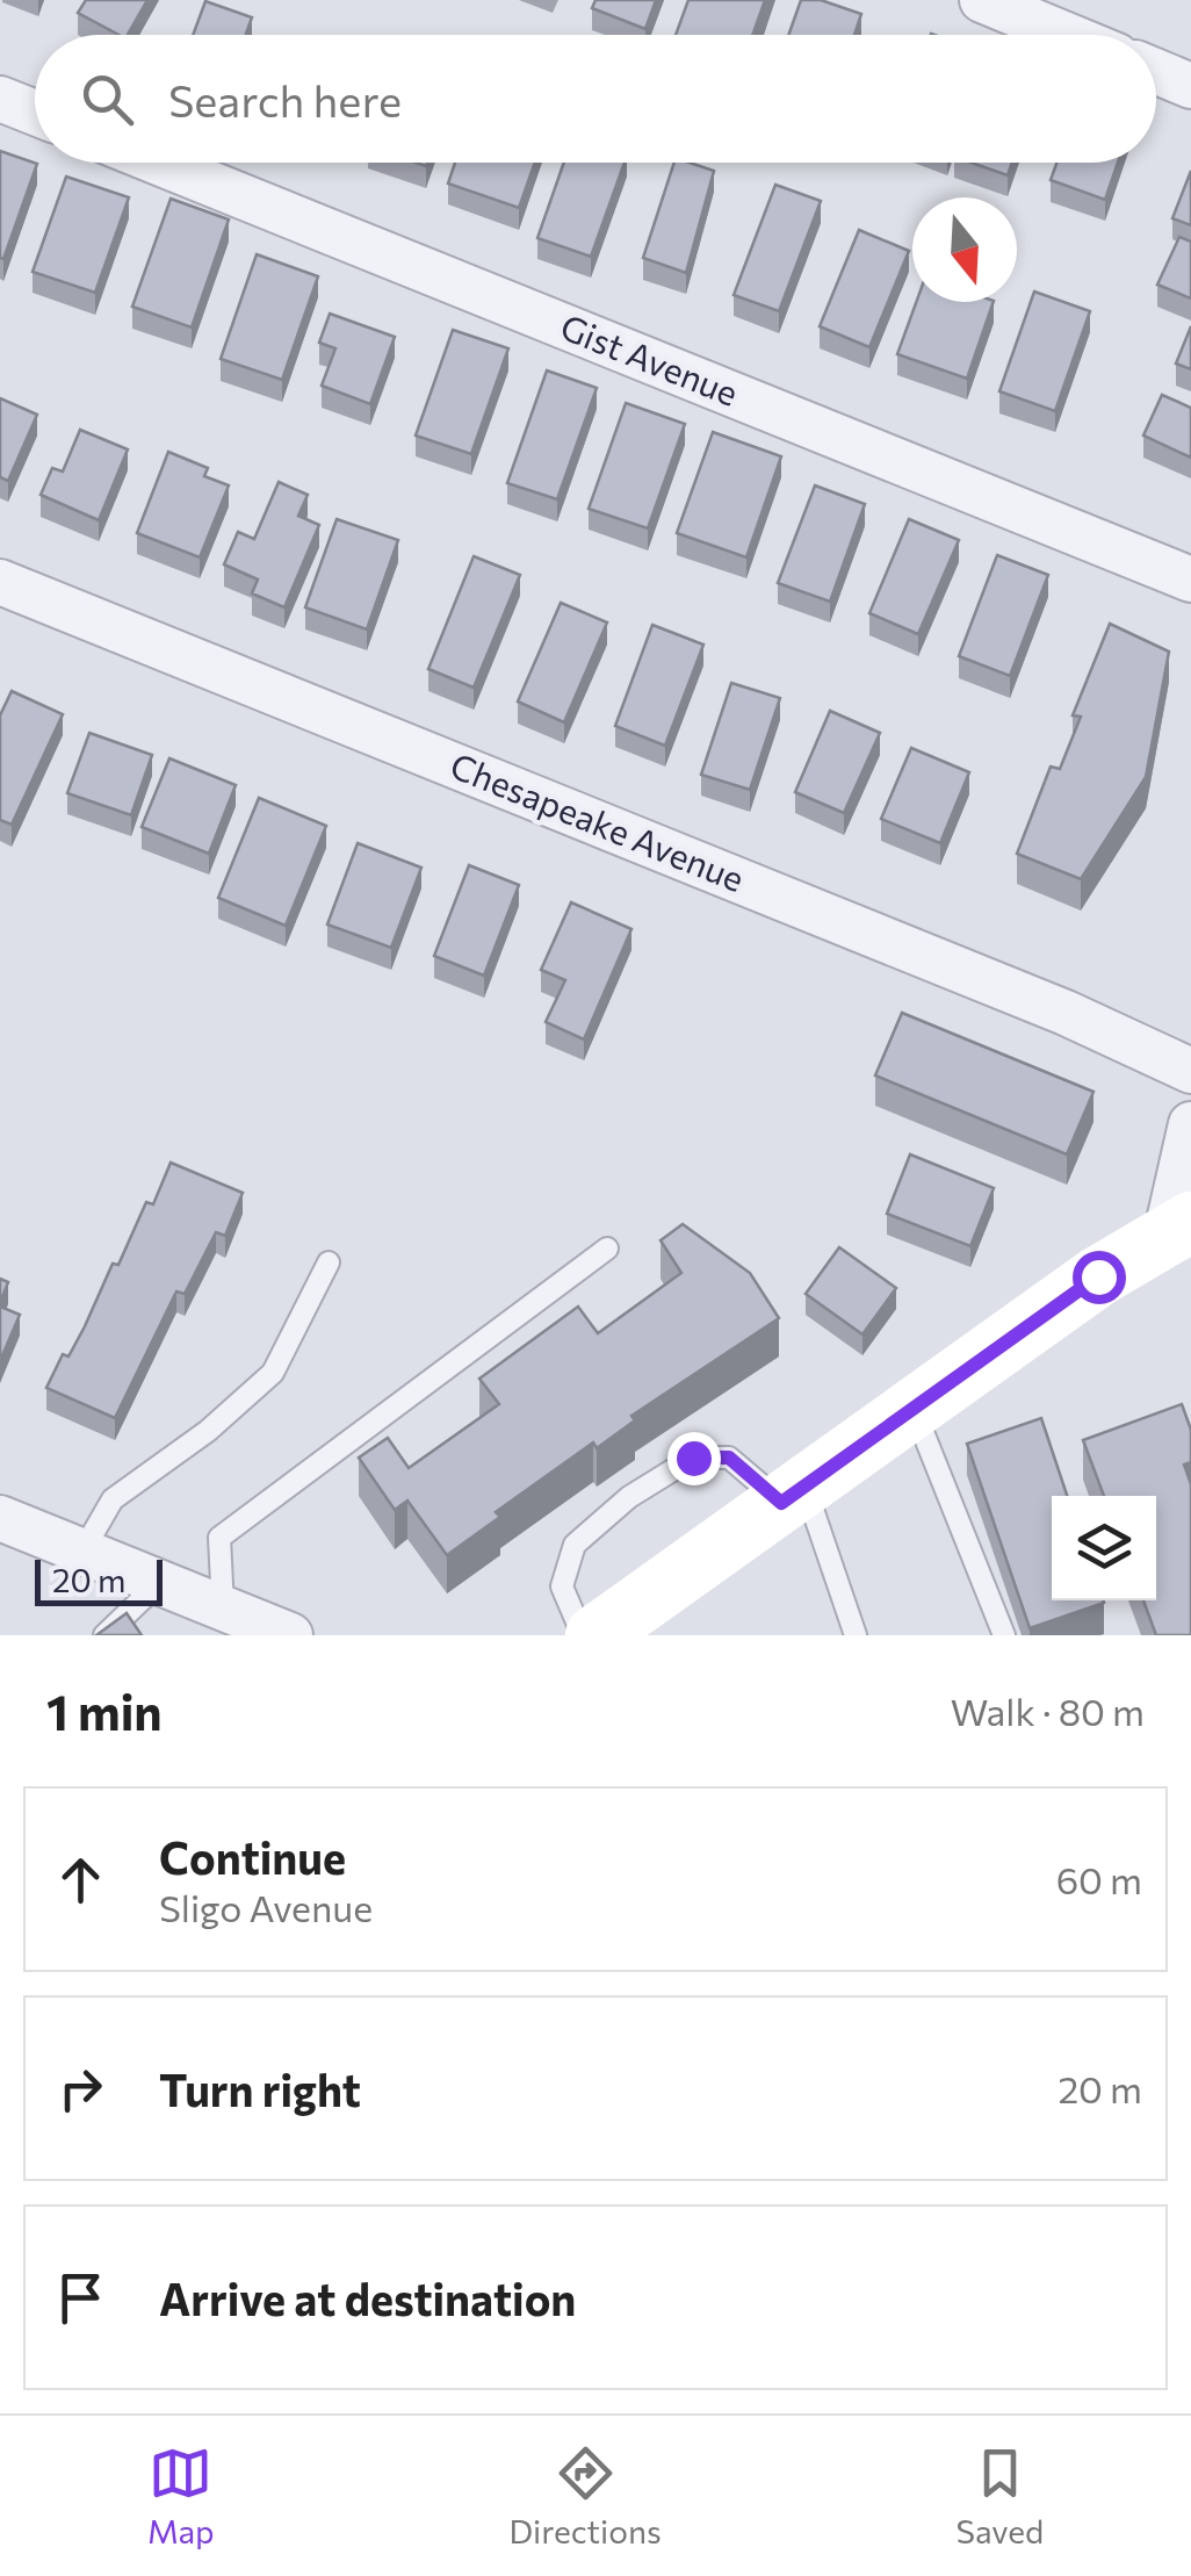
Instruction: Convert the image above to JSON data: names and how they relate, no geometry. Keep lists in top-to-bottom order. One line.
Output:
{"streets":{"street":["Gist Avenue","Chesapeake Avenue"]},"scale_bar":"20 m","north":"bottom","page":{"search":"Search here","scale":"20 m","heading":["1 min","Walk · 80 m"],"list":[["Continue","Sligo Avenue","60 m"],["Turn right","20 m"],"Arrive at destination"],"nav":["Map","Directions","Saved"]}}
